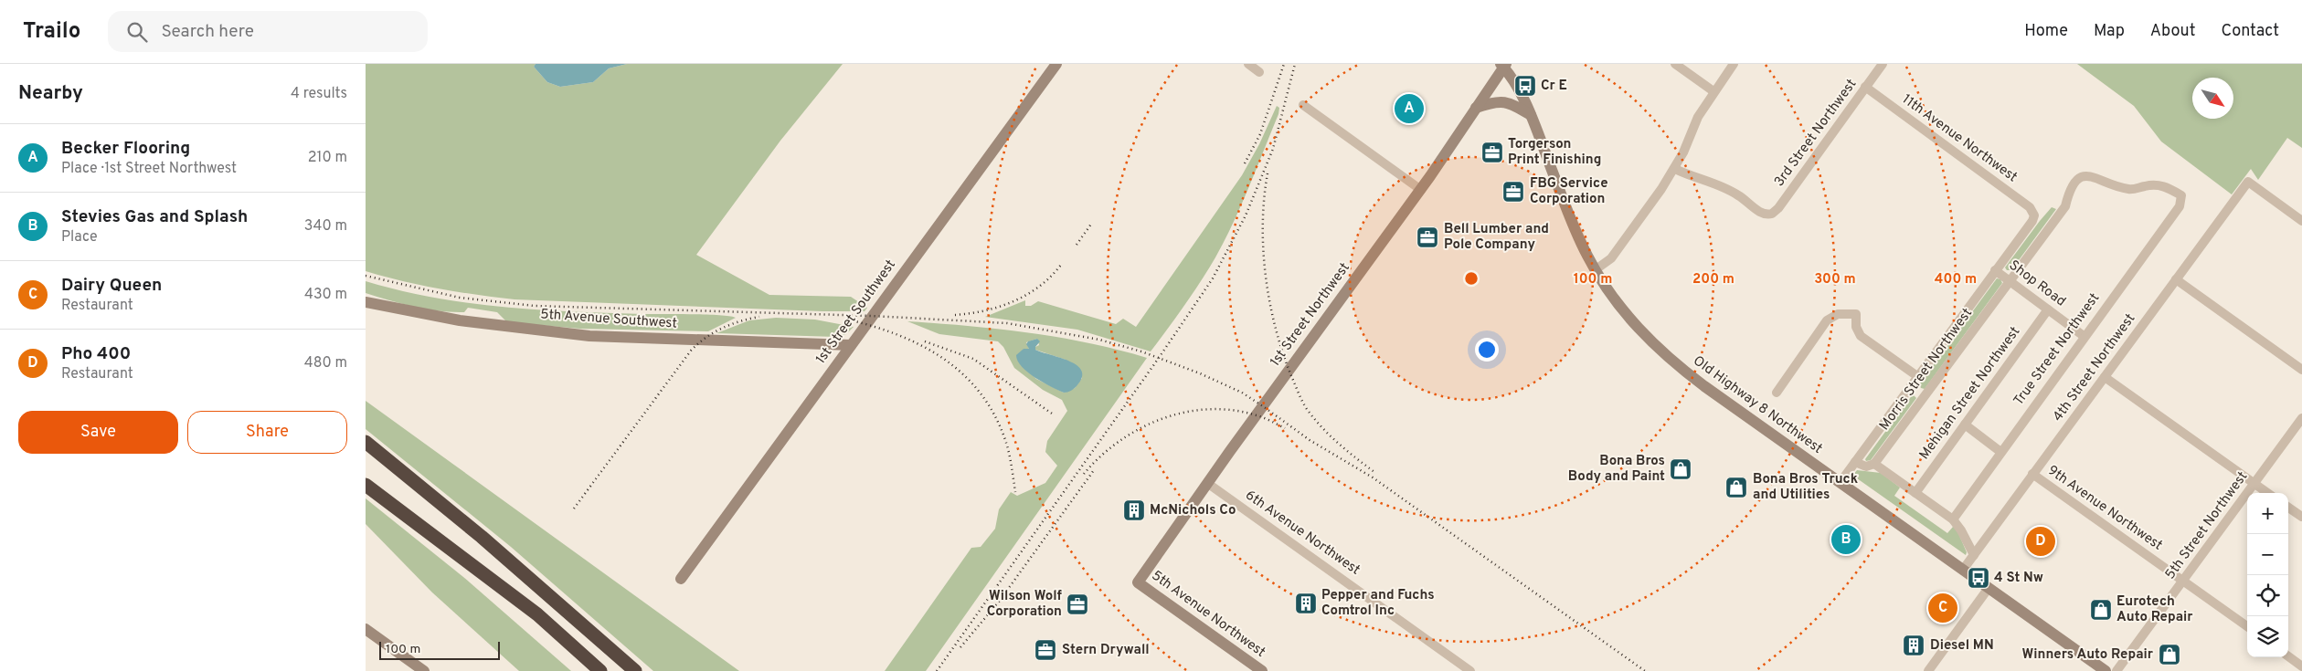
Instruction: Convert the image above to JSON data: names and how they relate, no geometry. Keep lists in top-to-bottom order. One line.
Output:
{"streets":{"street":["3rd Street Northwest","11th Avenue Northwest","Shop Road","1st Street Southwest","1st Street Northwest","5th Avenue Southwest","True Street Northwest","4th Street Northwest","Morris Street Northwest","Mehigan Street Northwest","Old Highway 8 Northwest","9th Avenue Northwest","5th Street Northwest","6th Avenue Northwest","5th Avenue Northwest"]},"crossings":[["3rd Street Northwest","11th Avenue Northwest"],["11th Avenue Northwest","Shop Road"],["Shop Road","True Street Northwest"],["Shop Road","Morris Street Northwest"],["Shop Road","Mehigan Street Northwest"],["1st Street Southwest","5th Avenue Southwest"],["1st Street Northwest","Old Highway 8 Northwest"],["1st Street Northwest","6th Avenue Northwest"],["1st Street Northwest","5th Avenue Northwest"],["True Street Northwest","Morris Street Northwest"],["4th Street Northwest","Old Highway 8 Northwest"],["4th Street Northwest","9th Avenue Northwest"],["9th Avenue Northwest","5th Street Northwest"]],"places":{"bus stop":["Cr E","4 St Nw"],"office":["Torgerson Print Finishing","FBG Service Corporation","Bell Lumber and Pole Company","Wilson Wolf Corporation","Stern Drywall"],"shop":["Bona Bros Body and Paint","Bona Bros Truck and Utilities","Eurotech Auto Repair","Winners Auto Repair"],"building":["McNichols Co","Pepper and Fuchs Comtrol Inc","Diesel MN"]},"scale_bar":"100 m","north":"bottom right","page":{"header":"Trailo","search":"Search here","nav":["Home","Map","About","Contact"],"heading":["Nearby","4 results"],"pins":["A","B","D","C"],"list":[{"mark":"A","name":"Becker Flooring","note":"Place · 1st Street Northwest","value":"210 m"},{"mark":"B","name":"Stevies Gas and Splash","note":"Place","value":"340 m"},{"mark":"C","name":"Dairy Queen","note":"Restaurant","value":"430 m"},{"mark":"D","name":"Pho 400","note":"Restaurant","value":"480 m"}],"buttons":["Save","Share"],"map_buttons":["+","−"],"scale":"100 m"},"rings":["100 m","200 m","300 m","400 m"]}
